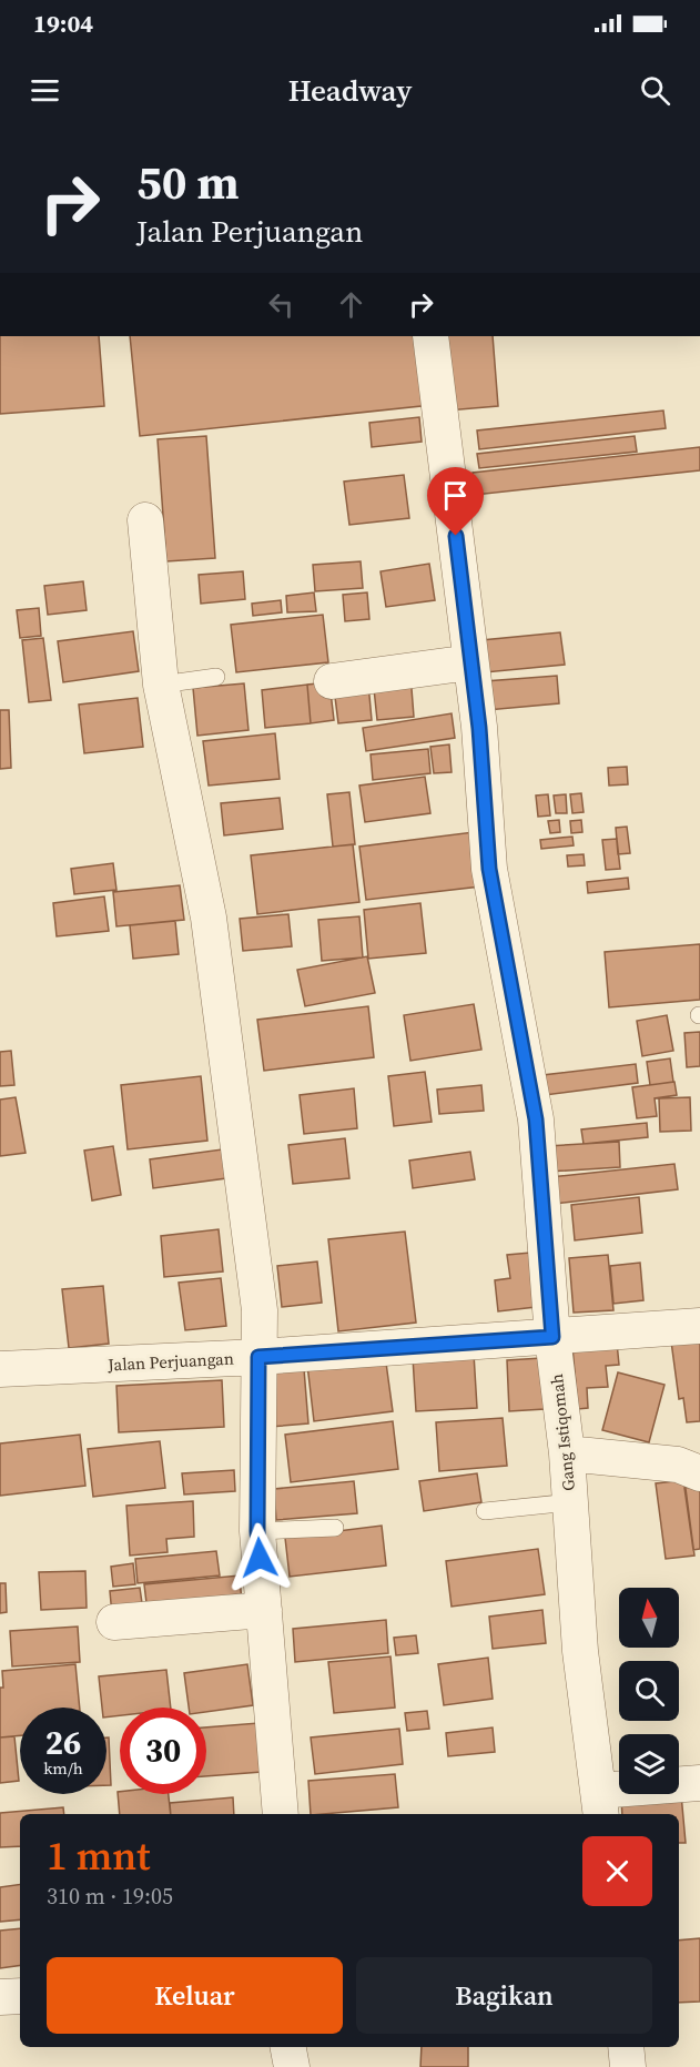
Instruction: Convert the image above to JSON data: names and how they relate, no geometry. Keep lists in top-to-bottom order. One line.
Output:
{"streets":{"street":["Jalan Perjuangan","Gang Istiqomah"]},"crossings":[["Jalan Perjuangan","Gang Istiqomah"]],"north":"top","page":{"status":"19:04","header":"Headway","turn":["50 m","Jalan Perjuangan"],"speed":"26 km/h","limit":"30","heading":["1 mnt","310 m · 19:05"],"buttons":["Keluar","Bagikan"]}}
